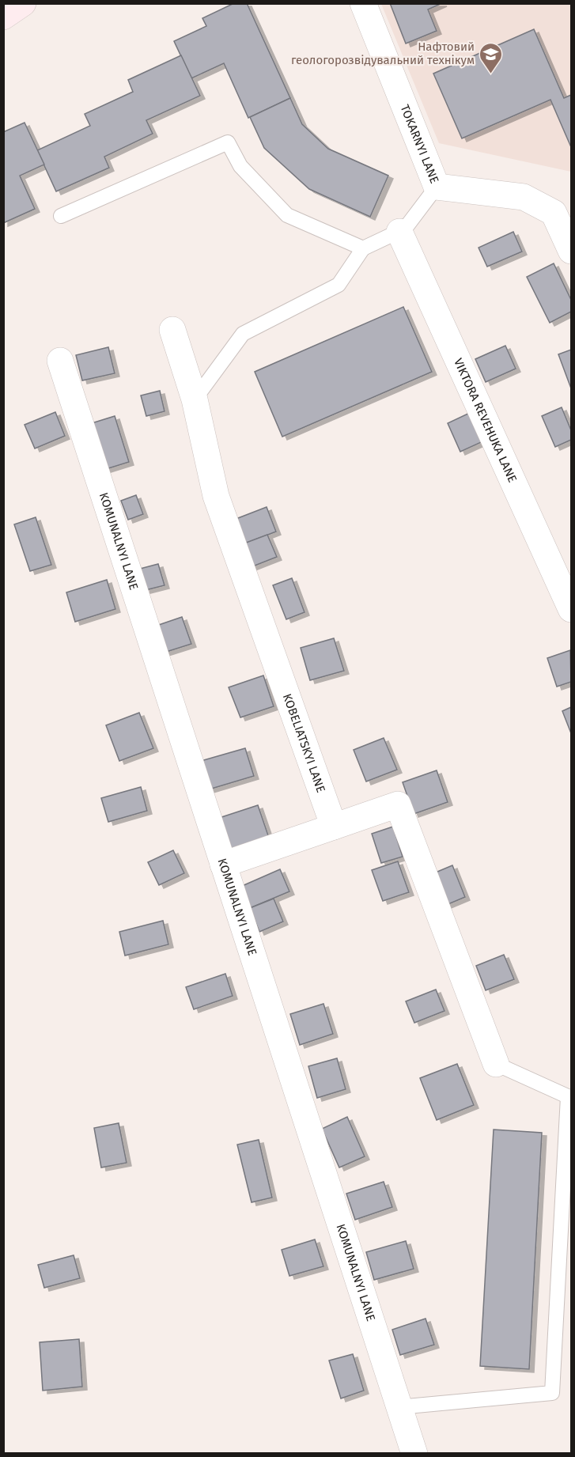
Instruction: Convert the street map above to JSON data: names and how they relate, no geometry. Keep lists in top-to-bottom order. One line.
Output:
{"streets":{"street":["TOKARNYI LANE","VIKTORA REVEHUKA LANE","KOMUNALNYI LANE","KOBELIATSKYI LANE"]},"places":{"school or university":["Нафтовий геологорозвідувальний технікум"]}}
